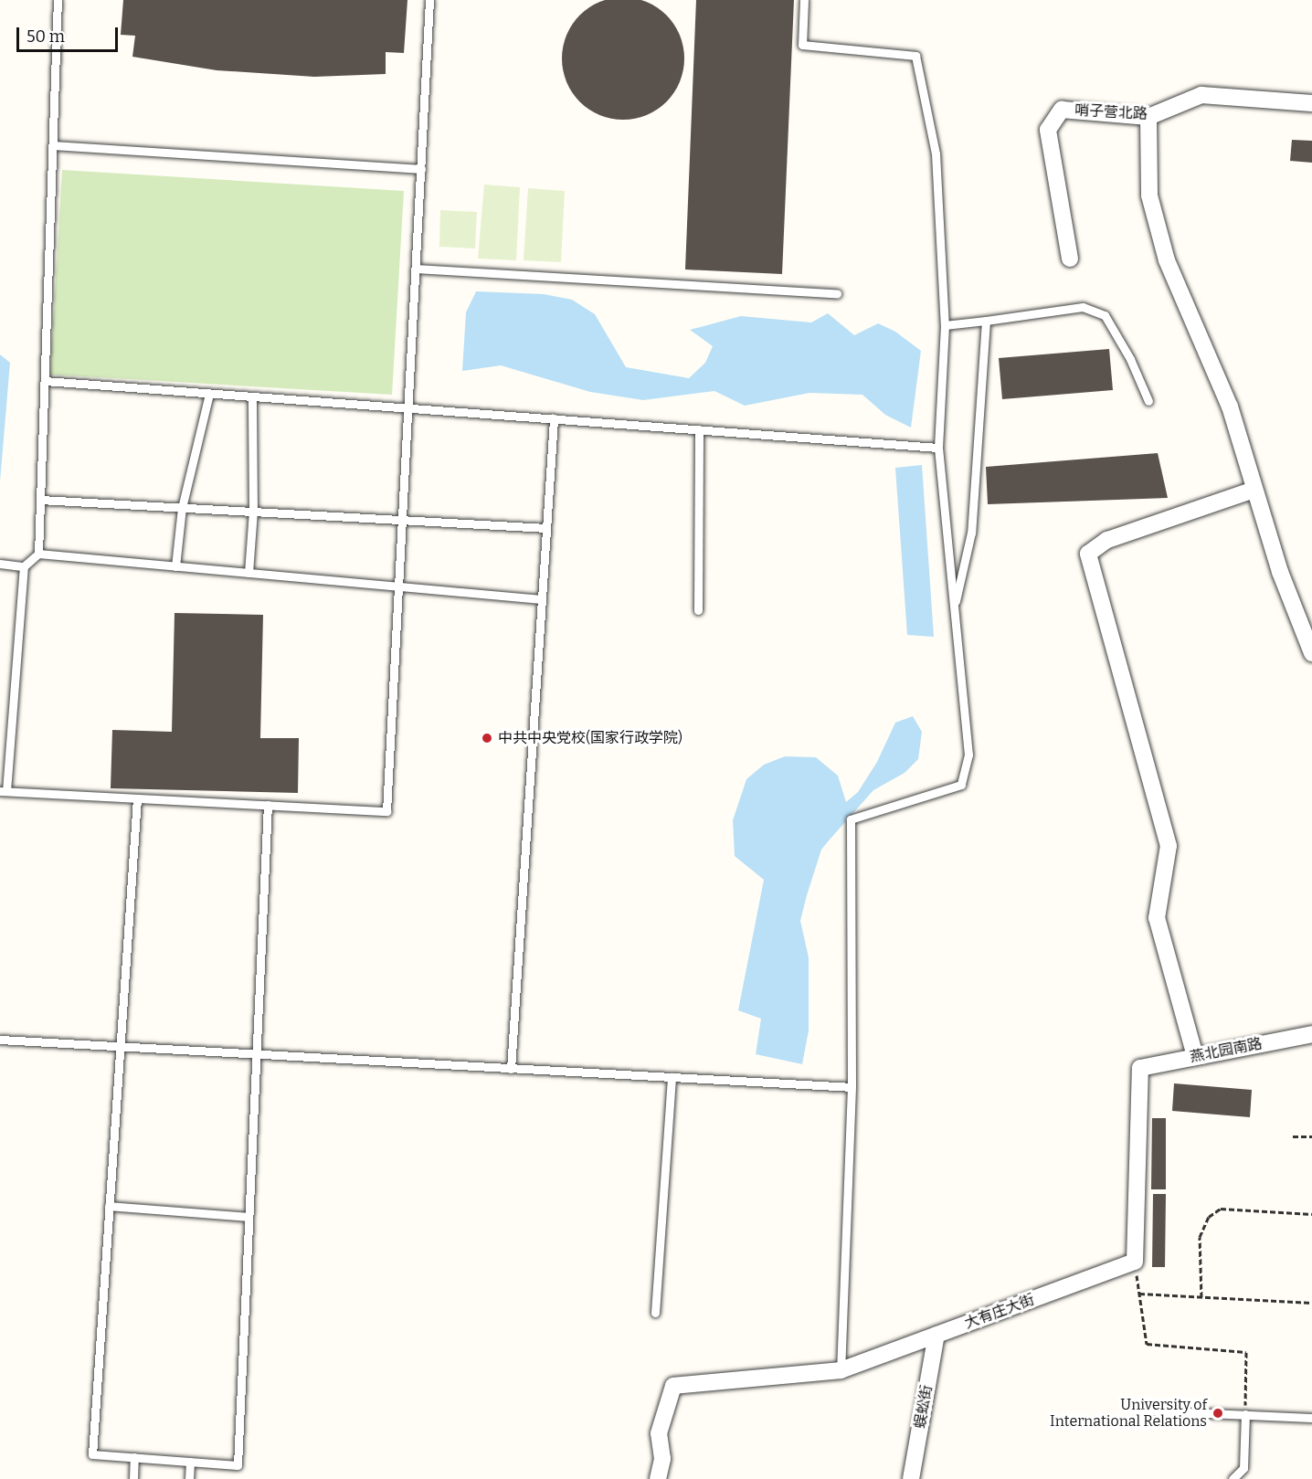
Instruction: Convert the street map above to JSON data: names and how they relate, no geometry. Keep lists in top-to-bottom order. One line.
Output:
{"streets":{"street":["哨子营北路","燕北园南路","大有庄大街","蜈蚣街"]},"crossings":[["燕北园南路","大有庄大街"],["大有庄大街","蜈蚣街"]],"places":["中共中央党校(国家行政学院)","University of International Relations"],"scale_bar":"50 m"}
